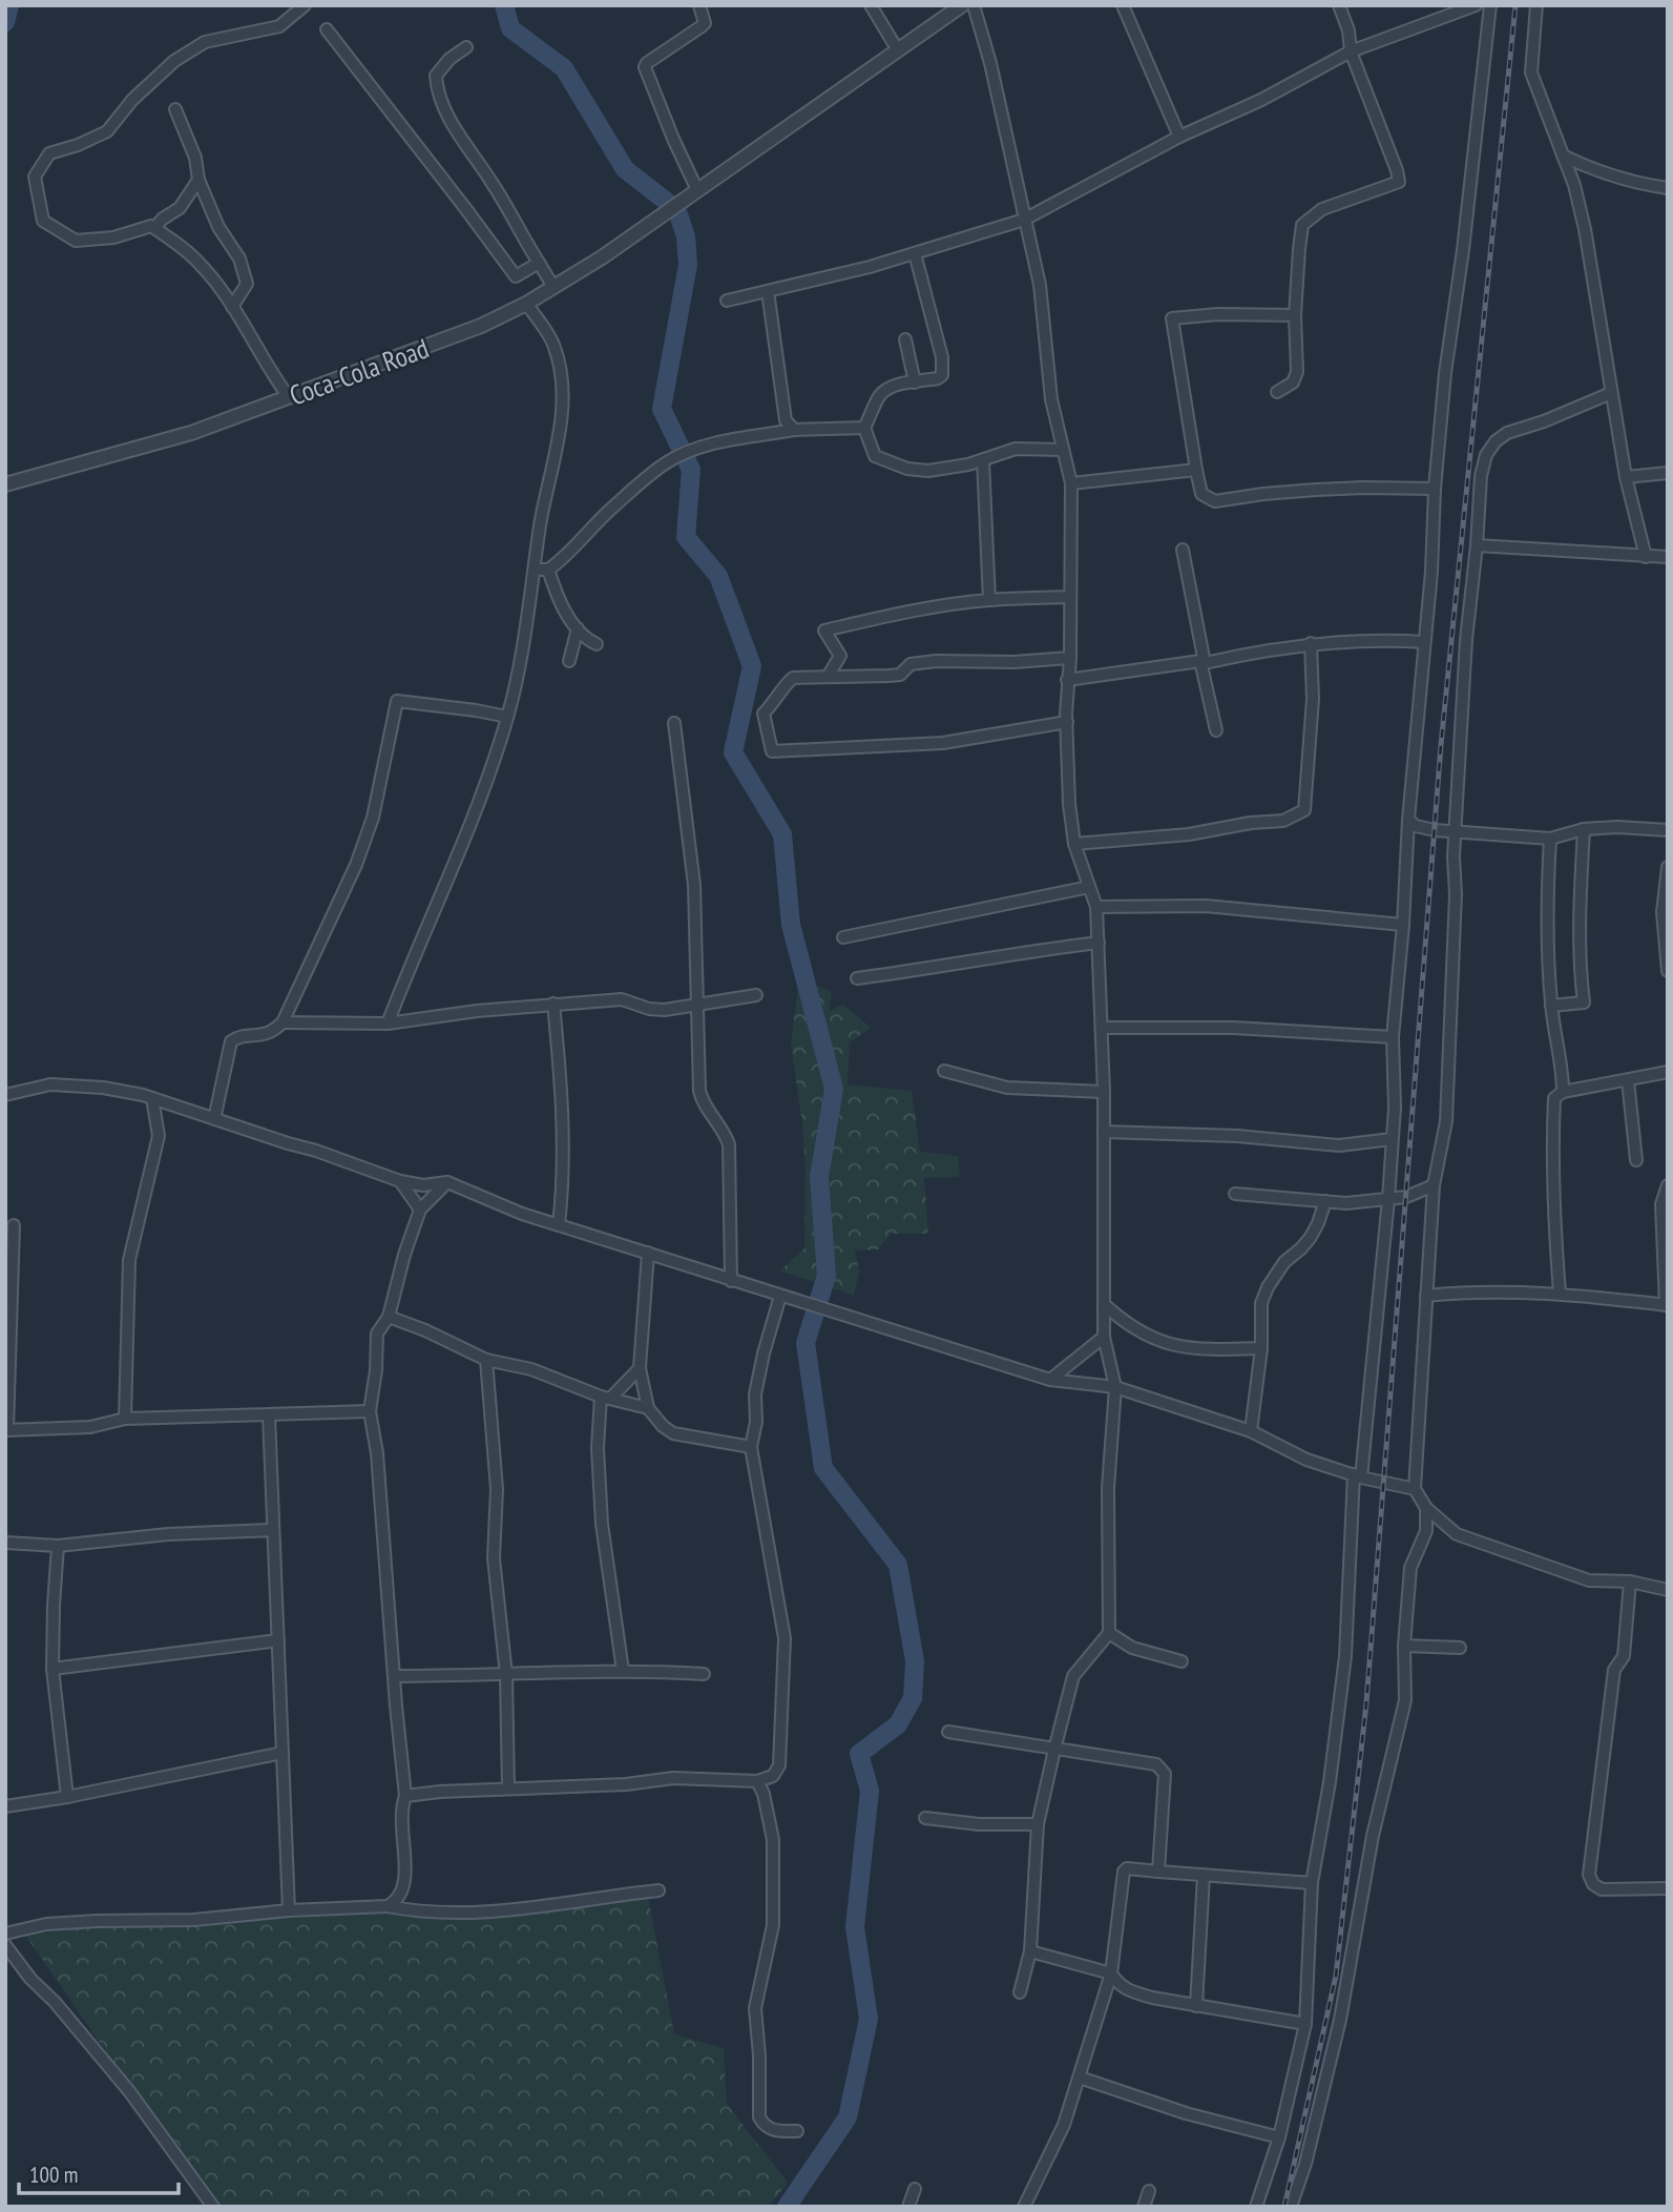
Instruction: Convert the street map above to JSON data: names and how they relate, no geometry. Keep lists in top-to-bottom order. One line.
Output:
{"streets":{"street":["Coca-Cola Road"]},"scale_bar":"100 m"}
